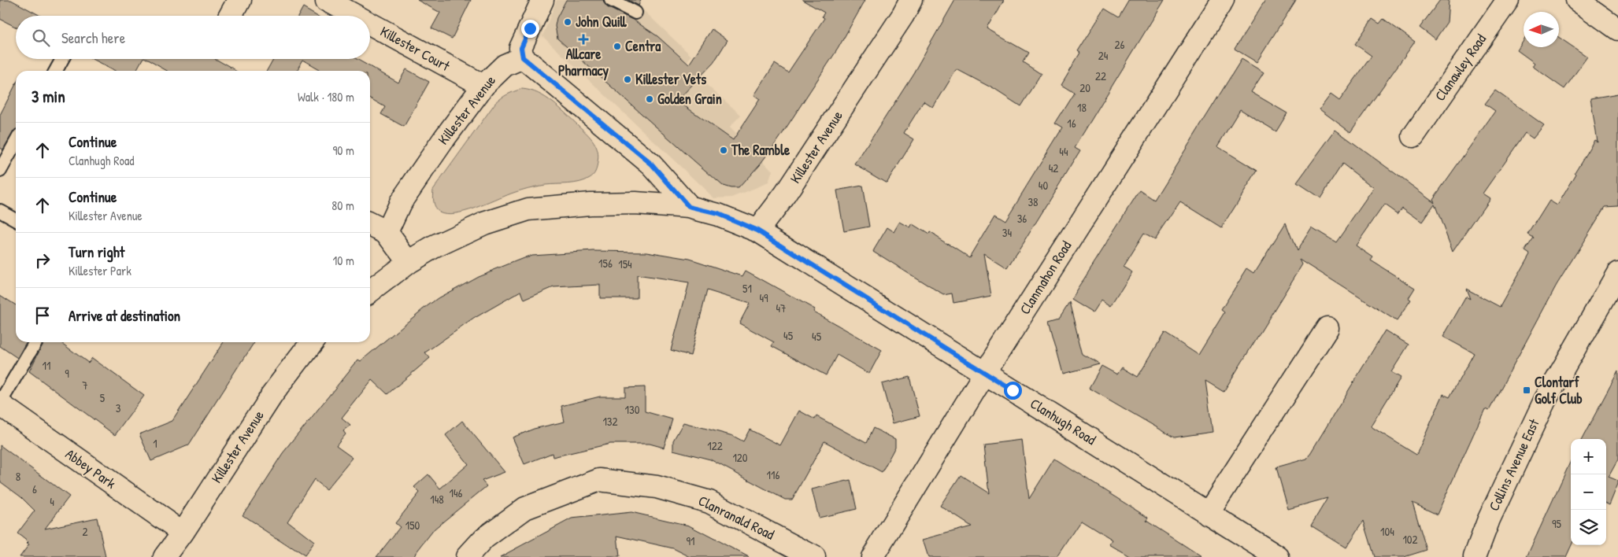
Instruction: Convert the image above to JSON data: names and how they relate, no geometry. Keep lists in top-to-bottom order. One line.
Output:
{"streets":{"street":["Killester Court","Clanawley Road","Killester Avenue","Clanmahon Road","Clanhugh Road","Collins Avenue East","Abbey Park","Clanranald Road"]},"crossings":[["Killester Court","Killester Avenue"],["Killester Avenue","Clanhugh Road"],["Killester Avenue","Abbey Park"],["Clanmahon Road","Clanhugh Road"]],"places":{"other":["John Quill","Centra","Killester Vets","Golden Grain","The Ramble"],"health":["Allcare Pharmacy"],"transit":["Clontarf Golf Club"]},"house_numbers":["26","24","22","20","18","16","44","42","40","38","36","34","156","154","51","49","47","45","45","11","9","7","5","3","130","132","1","122","120","116","8","6","146","148","4","95","150","2","104","102","91"],"north":"left","page":{"search":"Search here","heading":["3 min","Walk · 180 m"],"list":[["Continue","Clanhugh Road","90 m"],["Continue","Killester Avenue","80 m"],["Turn right","Killester Park","10 m"],"Arrive at destination"],"map_buttons":["+","−"]}}
